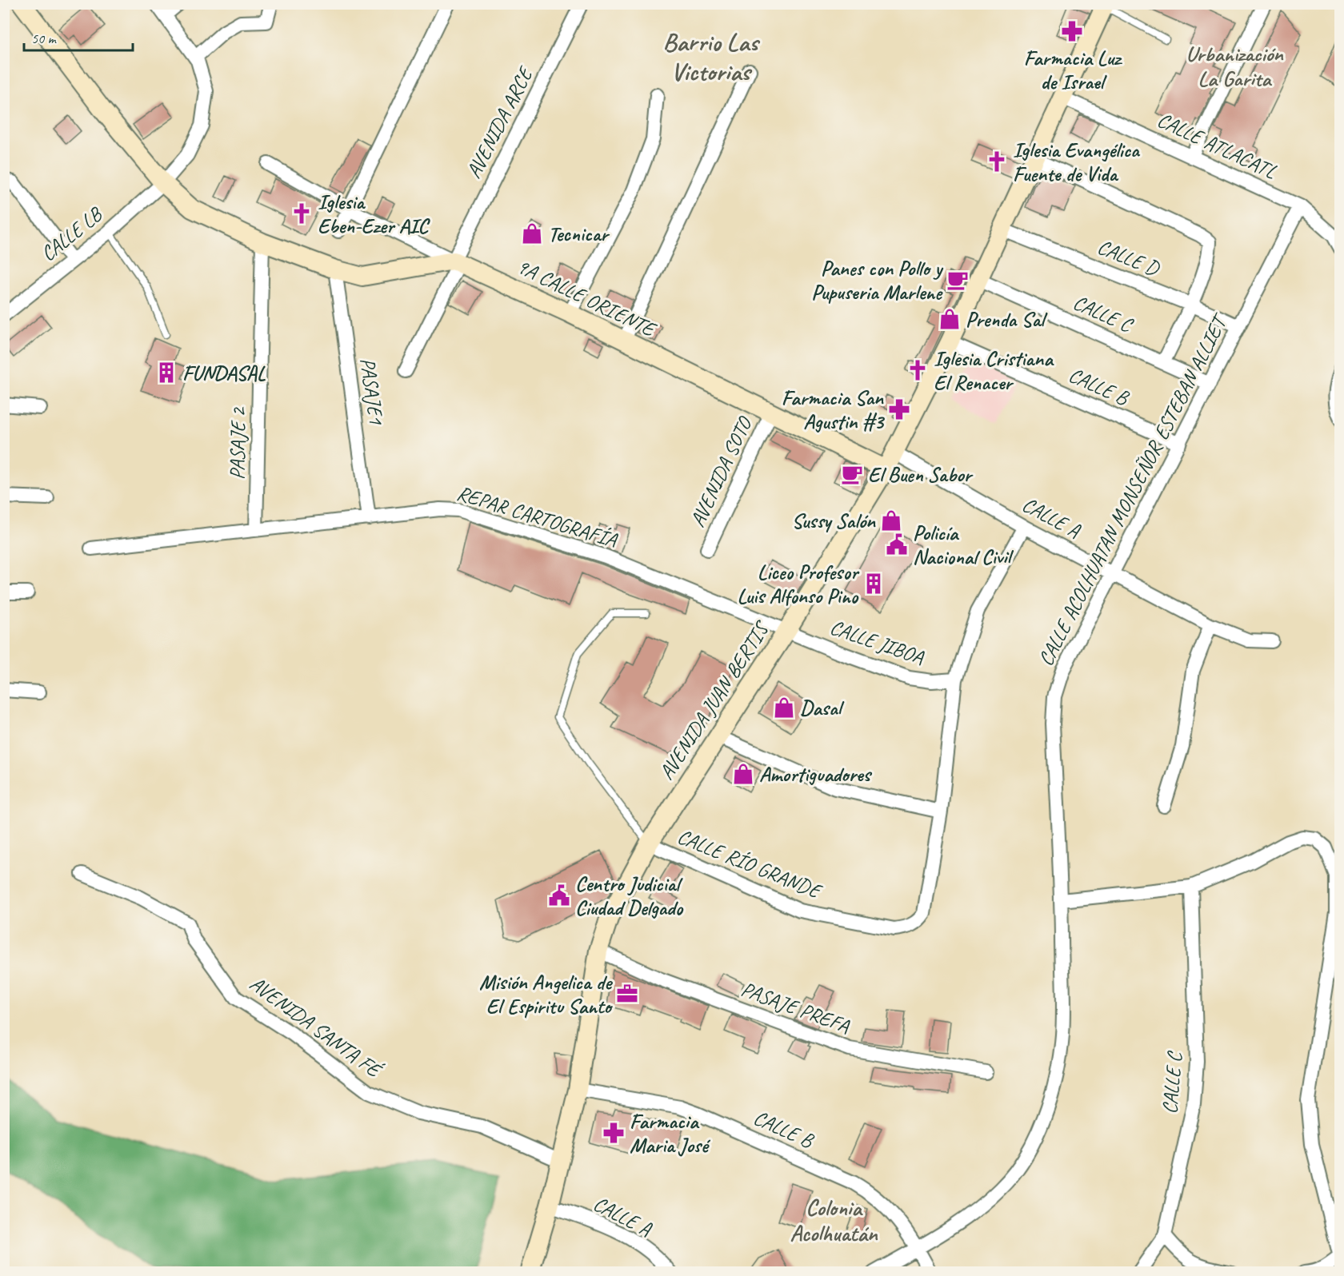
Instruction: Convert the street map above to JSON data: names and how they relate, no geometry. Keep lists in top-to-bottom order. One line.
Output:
{"streets":{"main road":["9A CALLE ORIENTE","AVENIDA JUAN BERTIS"],"street":["AVENIDA ARCE","CALLE ATLACATL","CALLE LB","CALLE D","CALLE C","CALLE B","PASAJE1","PASAJE 2","AVENIDA SOTO","CALLE ACOLHUATAN MONSEÑOR ESTEBAN ALLIET","REPAR CARTOGRAFÍA","CALLE A","CALLE JIBOA","CALLE RÍO GRANDE","PASAJE PREFA","AVENIDA SANTA FÉ"]},"crossings":[["AVENIDA ARCE","9A CALLE ORIENTE"],["CALLE ATLACATL","CALLE ACOLHUATAN MONSEÑOR ESTEBAN ALLIET"],["CALLE ATLACATL","AVENIDA JUAN BERTIS"],["CALLE D","CALLE ACOLHUATAN MONSEÑOR ESTEBAN ALLIET"],["CALLE D","AVENIDA JUAN BERTIS"],["9A CALLE ORIENTE","AVENIDA SOTO"],["9A CALLE ORIENTE","AVENIDA JUAN BERTIS"],["CALLE C","CALLE ACOLHUATAN MONSEÑOR ESTEBAN ALLIET"],["CALLE C","AVENIDA JUAN BERTIS"],["CALLE B","CALLE ACOLHUATAN MONSEÑOR ESTEBAN ALLIET"],["CALLE B","AVENIDA JUAN BERTIS"],["PASAJE1","REPAR CARTOGRAFÍA"],["PASAJE 2","REPAR CARTOGRAFÍA"],["CALLE ACOLHUATAN MONSEÑOR ESTEBAN ALLIET","CALLE A"],["REPAR CARTOGRAFÍA","CALLE JIBOA"],["REPAR CARTOGRAFÍA","AVENIDA JUAN BERTIS"],["CALLE A","AVENIDA JUAN BERTIS"],["CALLE JIBOA","AVENIDA JUAN BERTIS"],["AVENIDA JUAN BERTIS","CALLE RÍO GRANDE"],["AVENIDA JUAN BERTIS","PASAJE PREFA"],["AVENIDA JUAN BERTIS","AVENIDA SANTA FÉ"]],"districts":["Barrio Las Victorias","Urbanización La Garita","Colonia Acolhuatán"],"places":{"pharmacy":["Farmacia Luz de Israel","Farmacia San Agustin #3","Farmacia Maria José"],"church":["Iglesia Evangélica Fuente de Vida","Iglesia Eben-Ezer AIC","Iglesia Cristiana El Renacer"],"shop":["Tecnicar","Prenda Sal","Sussy Salón","Dasal","Amortiguadores"],"cafe":["Panes con Pollo y Pupuseria Marlene","El Buen Sabor"],"building":["FUNDASAL","Liceo Profesor Luis Alfonso Pino"],"public building":["Policía Nacional Civil","Centro Judicial Ciudad Delgado"],"office":["Misión Angelica de El Espiritu Santo"]},"scale_bar":"50 m"}
